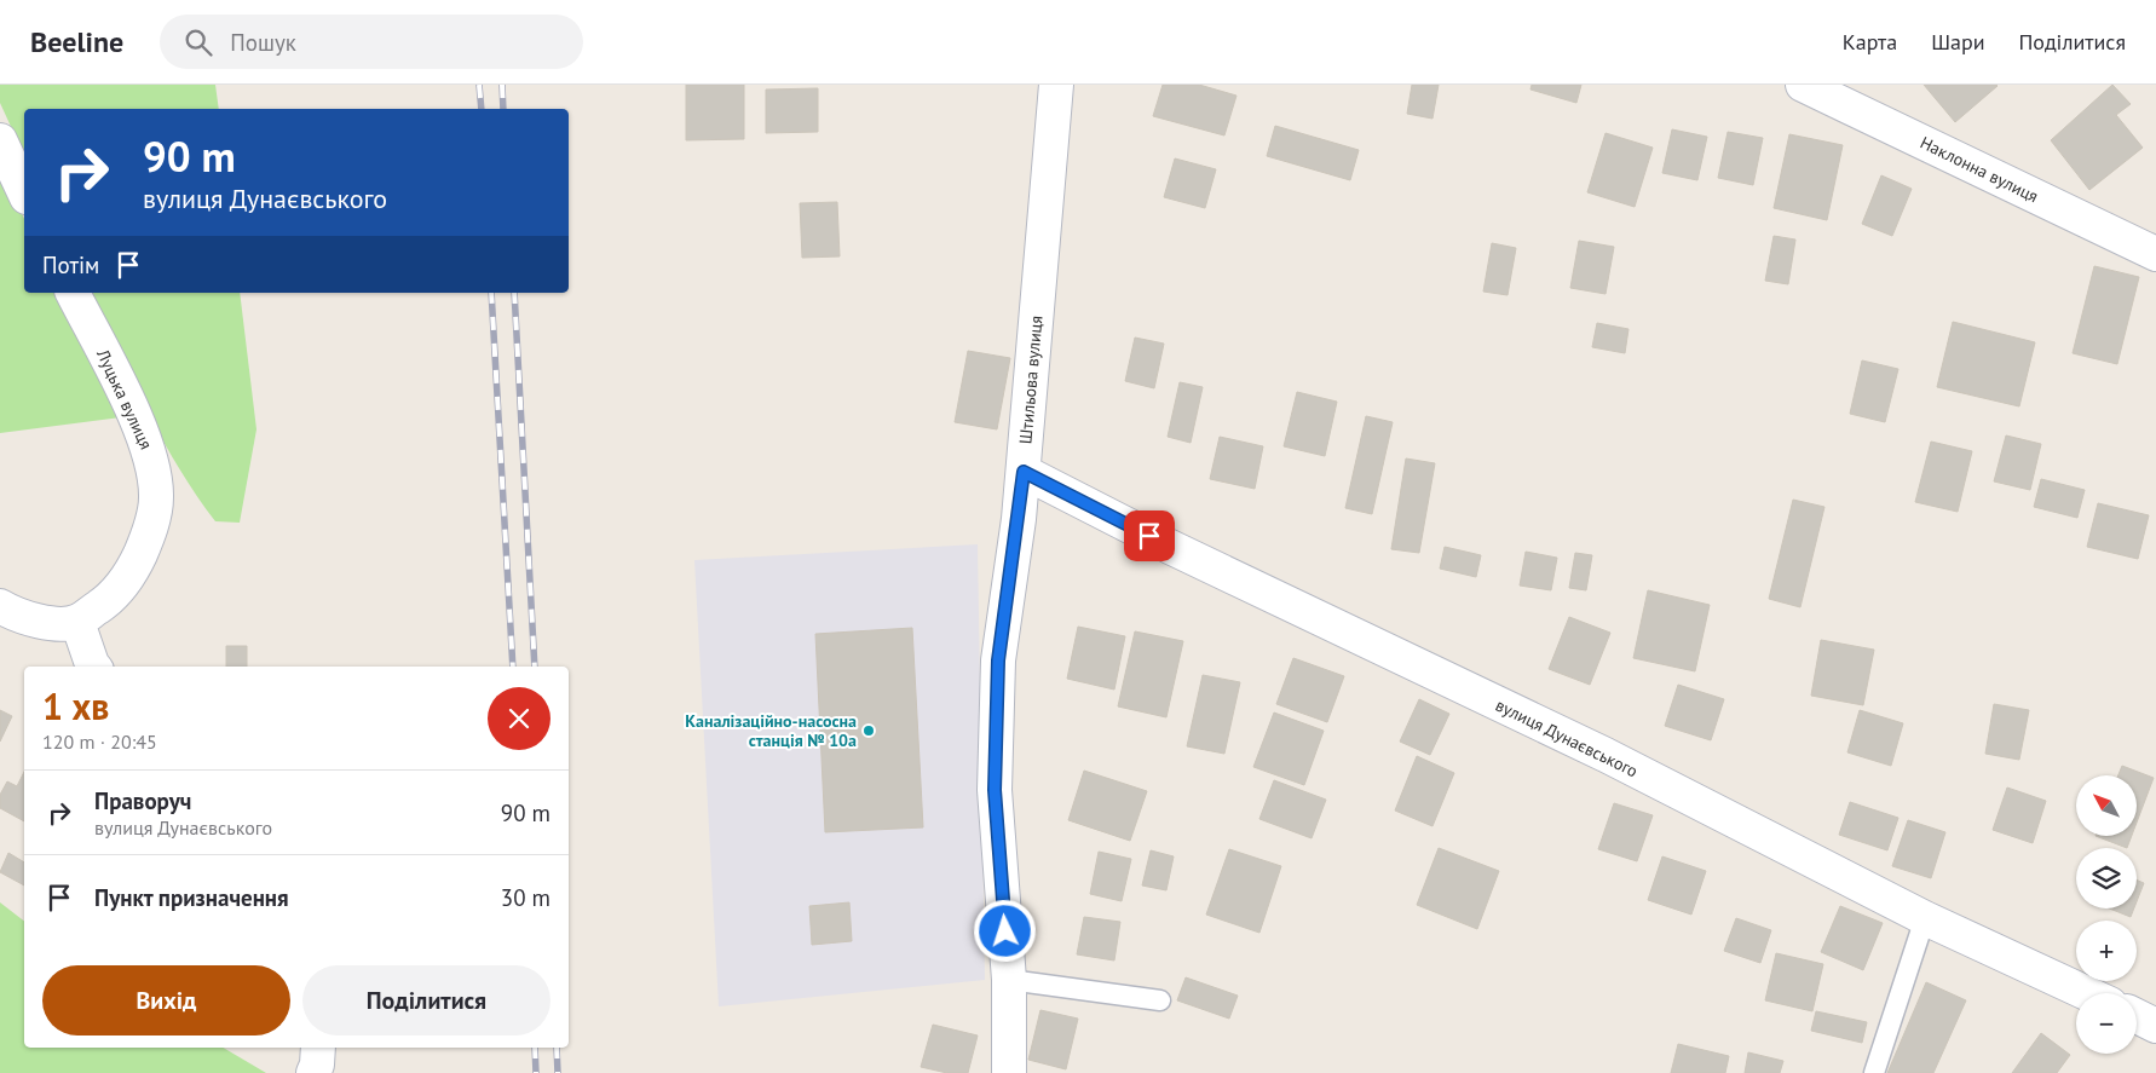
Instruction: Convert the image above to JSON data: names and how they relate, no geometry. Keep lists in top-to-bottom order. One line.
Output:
{"streets":{"street":["Наклонна вулиця","Штильова вулиця","Луцька вулиця","вулиця Дунаєвського"]},"crossings":[["Штильова вулиця","вулиця Дунаєвського"]],"places":["Каналізаційно-насосна станція № 10а"],"north":"top left","page":{"header":"Beeline","search":"Пошук","nav":["Карта","Шари","Поділитися"],"turn":["90 m","вулиця Дунаєвського"],"then":"Потім","heading":["1 хв","120 m · 20:45"],"list":[{"name":"Праворуч","note":"вулиця Дунаєвського","value":"90 m"},{"name":"Пункт призначення","value":"30 m"}],"map_buttons":["+","−"],"buttons":["Вихід","Поділитися"]}}
